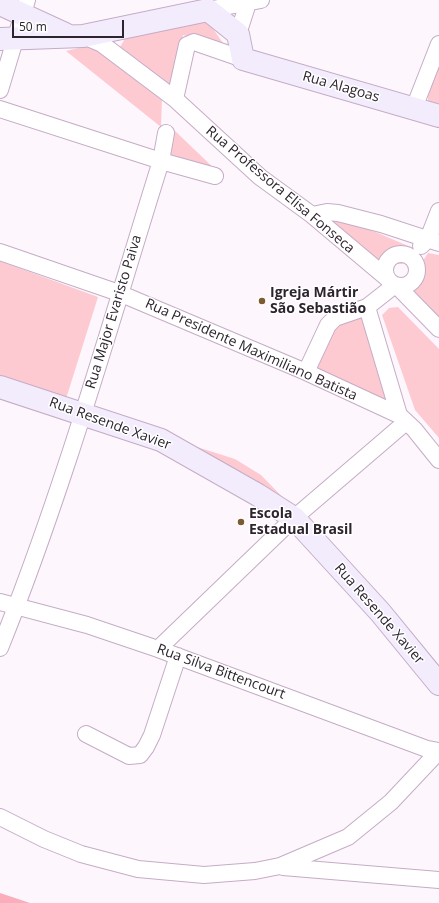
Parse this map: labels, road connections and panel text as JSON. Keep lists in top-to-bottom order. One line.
{"streets":{"main road":["Rua Alagoas","Rua Resende Xavier"],"street":["Rua Professora Elisa Fonseca","Rua Major Evaristo Paiva","Rua Presidente Maximiliano Batista","Rua Silva Bittencourt"]},"crossings":[["Rua Alagoas","Rua Professora Elisa Fonseca"],["Rua Major Evaristo Paiva","Rua Presidente Maximiliano Batista"],["Rua Major Evaristo Paiva","Rua Resende Xavier"],["Rua Major Evaristo Paiva","Rua Silva Bittencourt"]],"places":["Igreja Mártir São Sebastião","Escola Estadual Brasil"],"scale_bar":"50 m"}
